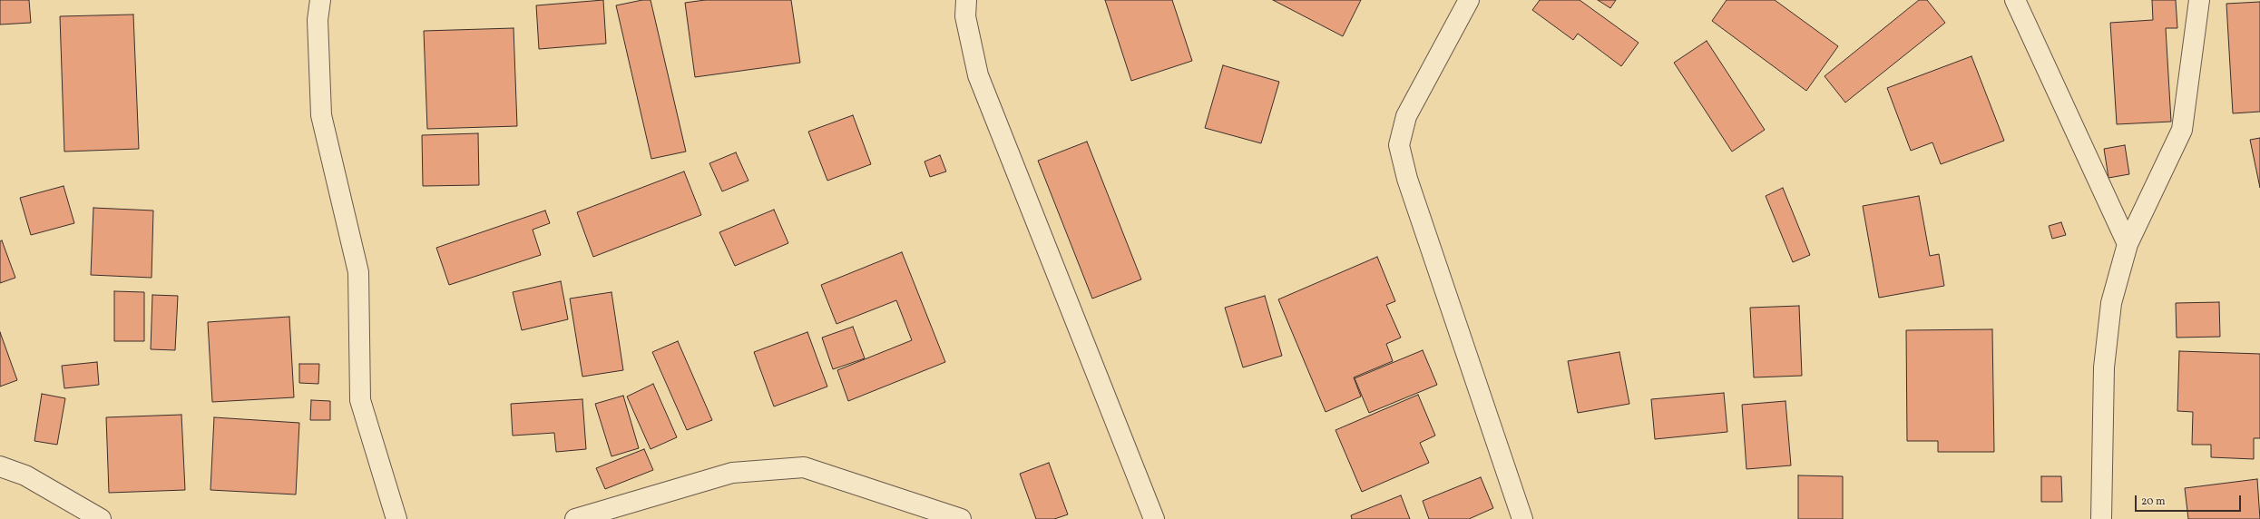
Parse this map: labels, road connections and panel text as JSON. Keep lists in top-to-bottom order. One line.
{"scale_bar":"20 m"}
